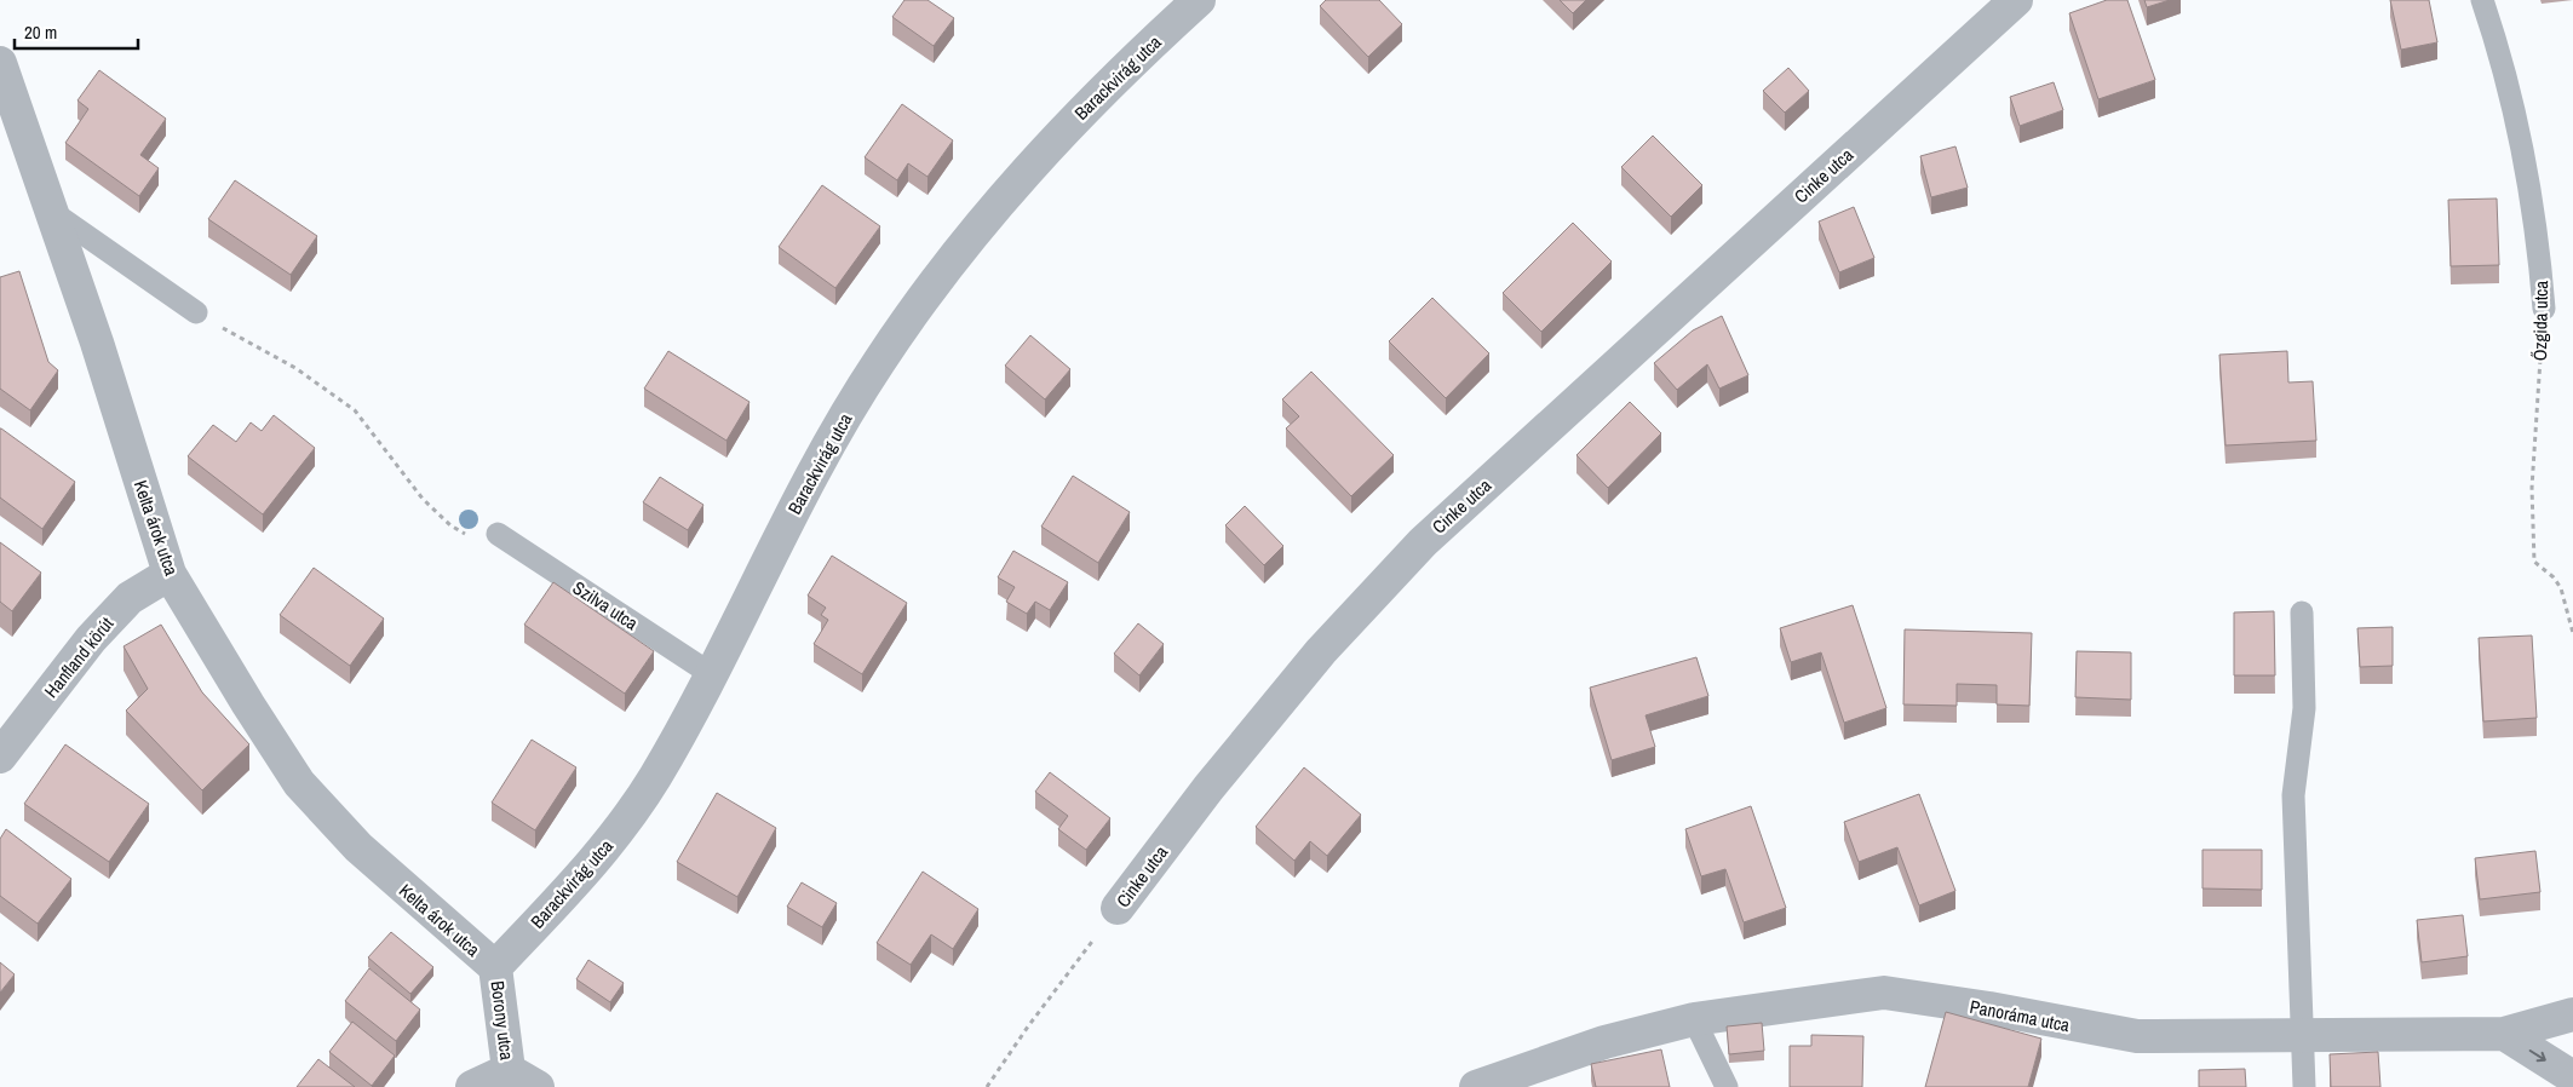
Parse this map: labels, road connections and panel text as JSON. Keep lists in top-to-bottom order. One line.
{"streets":{"street":["Barackvirág utca","Cinke utca","Kelta árok utca","Hanfland körút","Panoráma utca","Borony utca"],"lane":["Őzgida utca","Szilva utca"]},"crossings":[["Barackvirág utca","Kelta árok utca"],["Barackvirág utca","Szilva utca"],["Barackvirág utca","Borony utca"],["Kelta árok utca","Hanfland körút"],["Kelta árok utca","Borony utca"]],"scale_bar":"20 m"}
